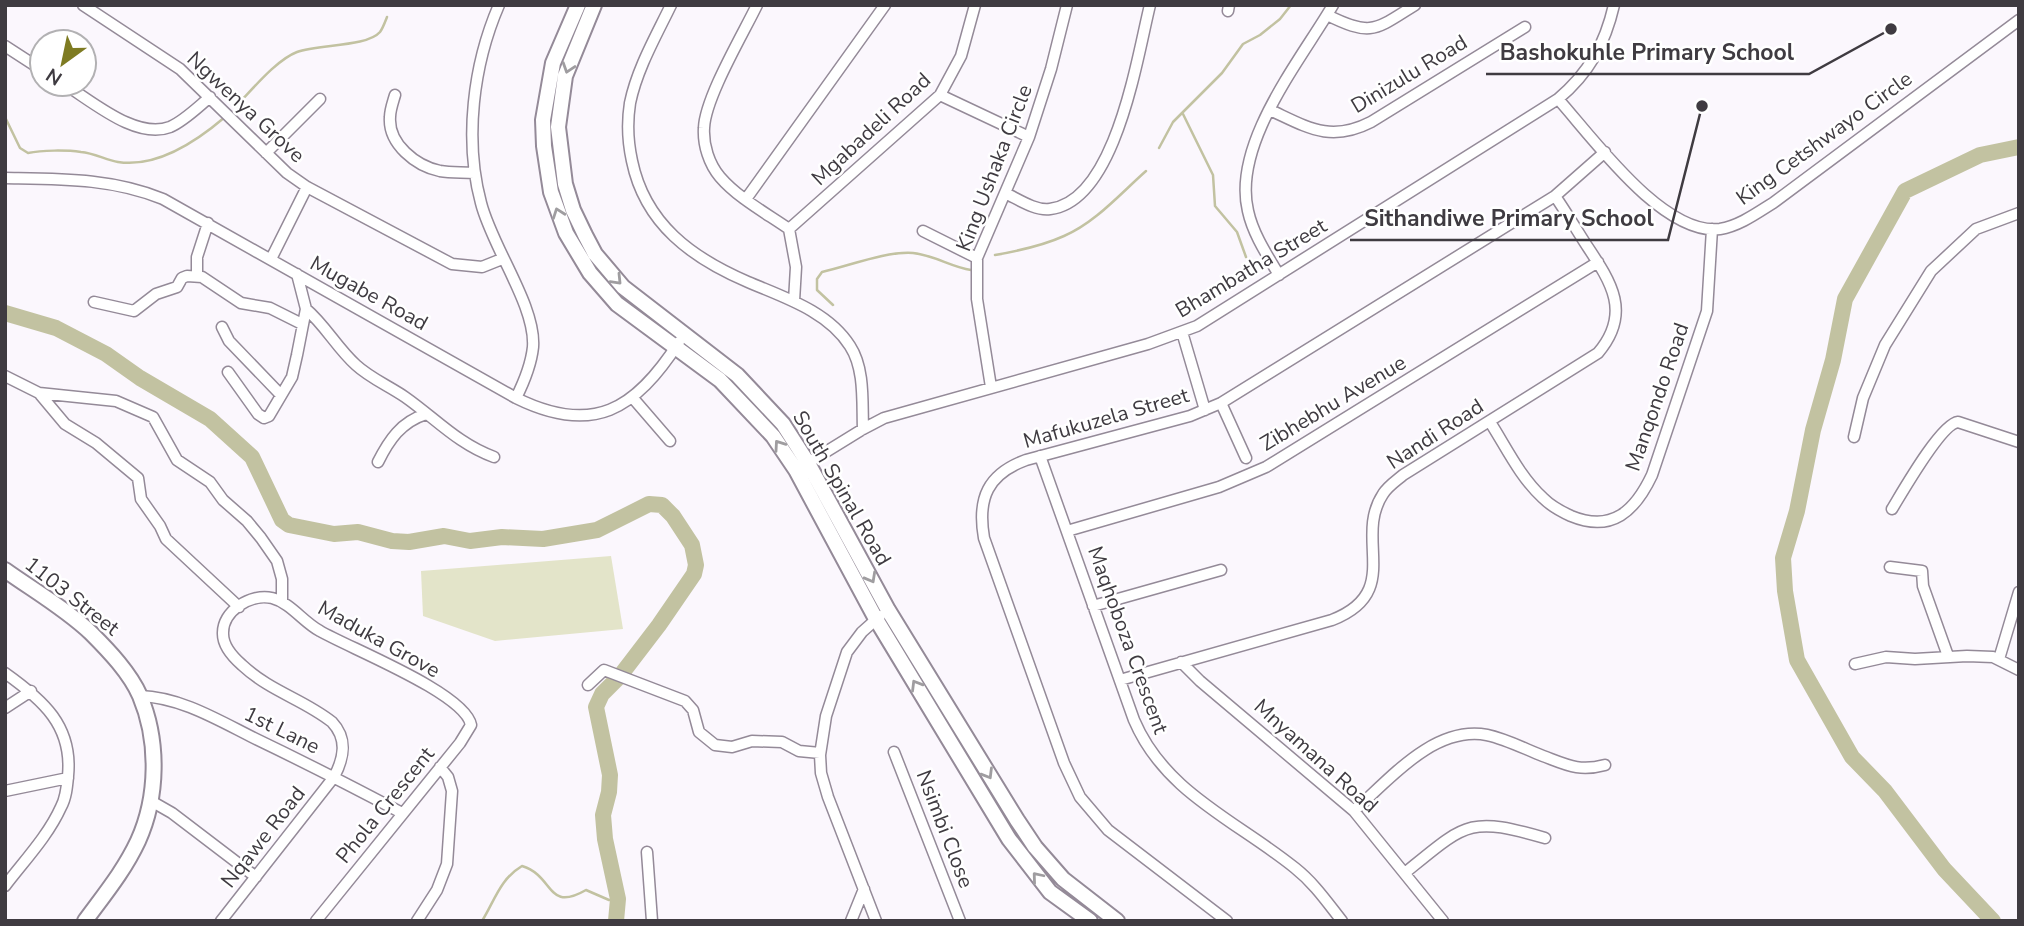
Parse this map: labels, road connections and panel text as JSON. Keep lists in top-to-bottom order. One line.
{"streets":{"street":["Dinizulu Road","Ngwenya Grove","Mgabadeli Road","King Cetshwayo Circle","King Ushaka Circle","Bhambatha Street","Mugabe Road","Manqondo Road","Zibhebhu Avenue","Mafukuzela Street","Nandi Road","South Spinal Road","1103 Street","Maduka Grove","Maqhoboza Crescent","1st Lane","Mnyamana Road","Phola Crescent","Nsimbi Close","Nqawe Road"]},"crossings":[["King Cetshwayo Circle","Manqondo Road"],["King Ushaka Circle","Bhambatha Street"],["Bhambatha Street","South Spinal Road"],["Mugabe Road","South Spinal Road"],["Manqondo Road","Nandi Road"],["Zibhebhu Avenue","Nandi Road"],["Zibhebhu Avenue","Maqhoboza Crescent"],["Mafukuzela Street","Nandi Road"],["Mafukuzela Street","Maqhoboza Crescent"],["Nandi Road","Maqhoboza Crescent"],["Nandi Road","Mnyamana Road"],["1103 Street","1st Lane"],["Maduka Grove","Phola Crescent"],["1st Lane","Phola Crescent"],["1st Lane","Nqawe Road"]],"places":["Bashokuhle Primary School","Sithandiwe Primary School"],"north":"bottom left"}
